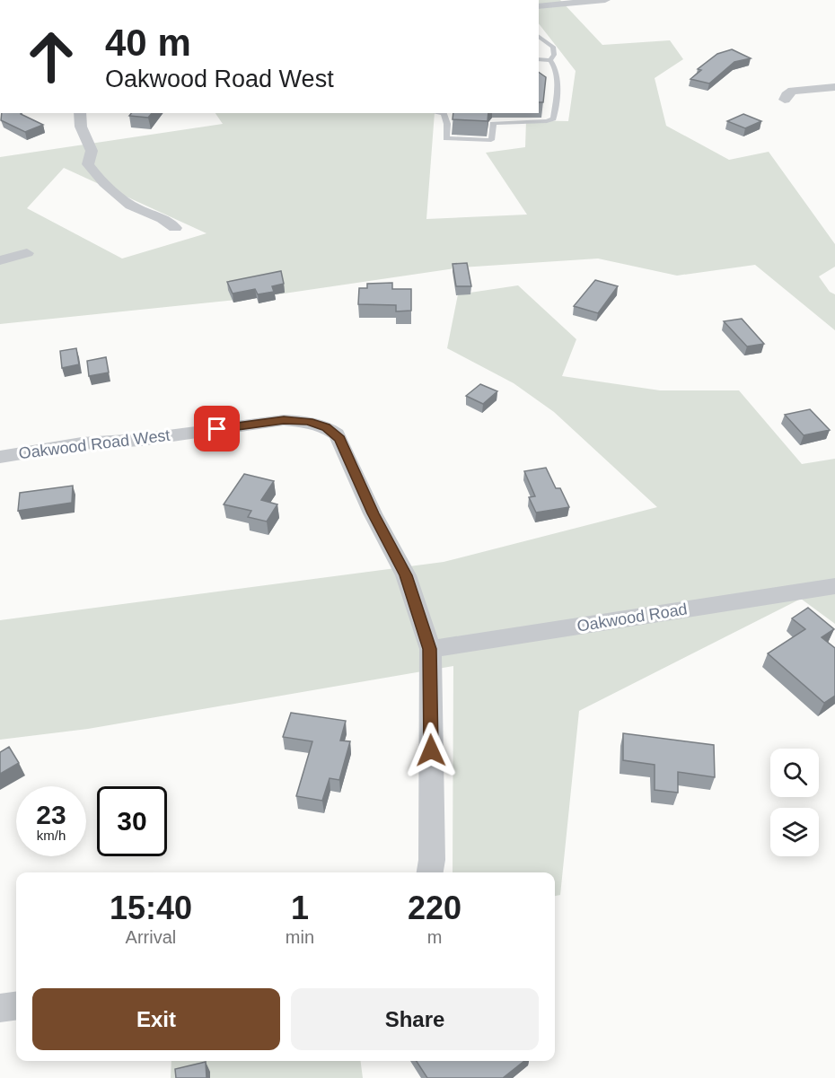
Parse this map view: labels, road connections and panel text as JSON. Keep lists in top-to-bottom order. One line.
{"streets":{"street":["Oakwood Road West","Oakwood Road"]},"crossings":[["Oakwood Road West","Oakwood Road"]],"page":{"turn":["40 m","Oakwood Road West"],"speed":"23 km/h","limit":"30","eta":["15:40","Arrival","1","min","220","m"],"buttons":["Exit","Share"]}}
